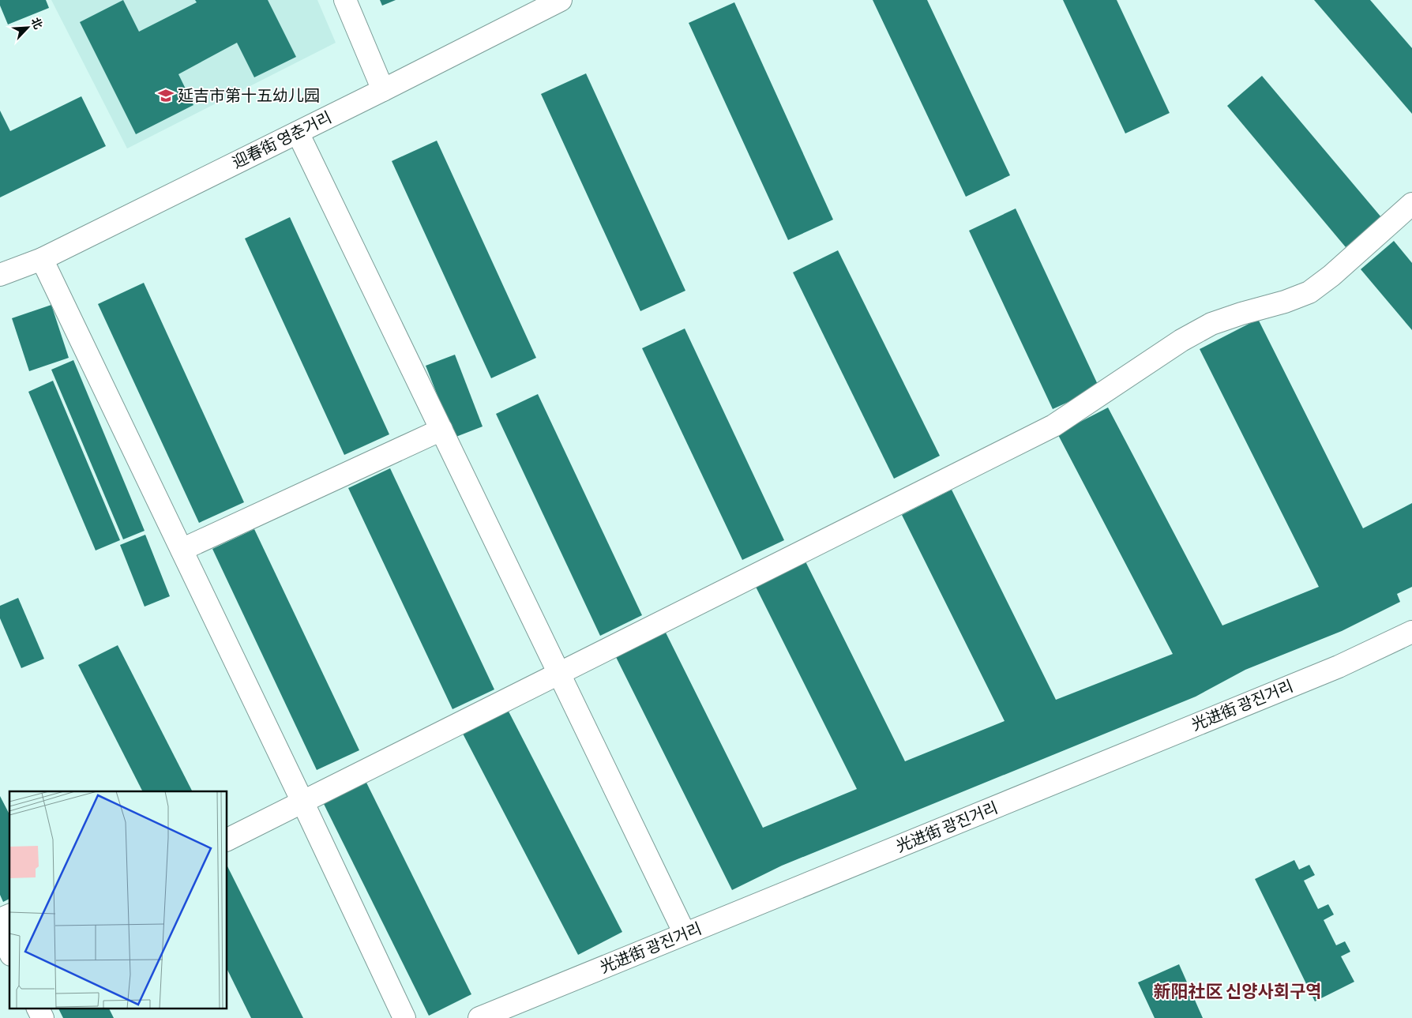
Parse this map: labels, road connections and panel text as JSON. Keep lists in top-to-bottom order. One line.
{"streets":{"street":["迎春街 영춘거리","光进街 광진거리"]},"districts":["新阳社区 신양사회구역"],"places":{"school or university":["延吉市第十五幼儿园"]},"north":"top right"}
